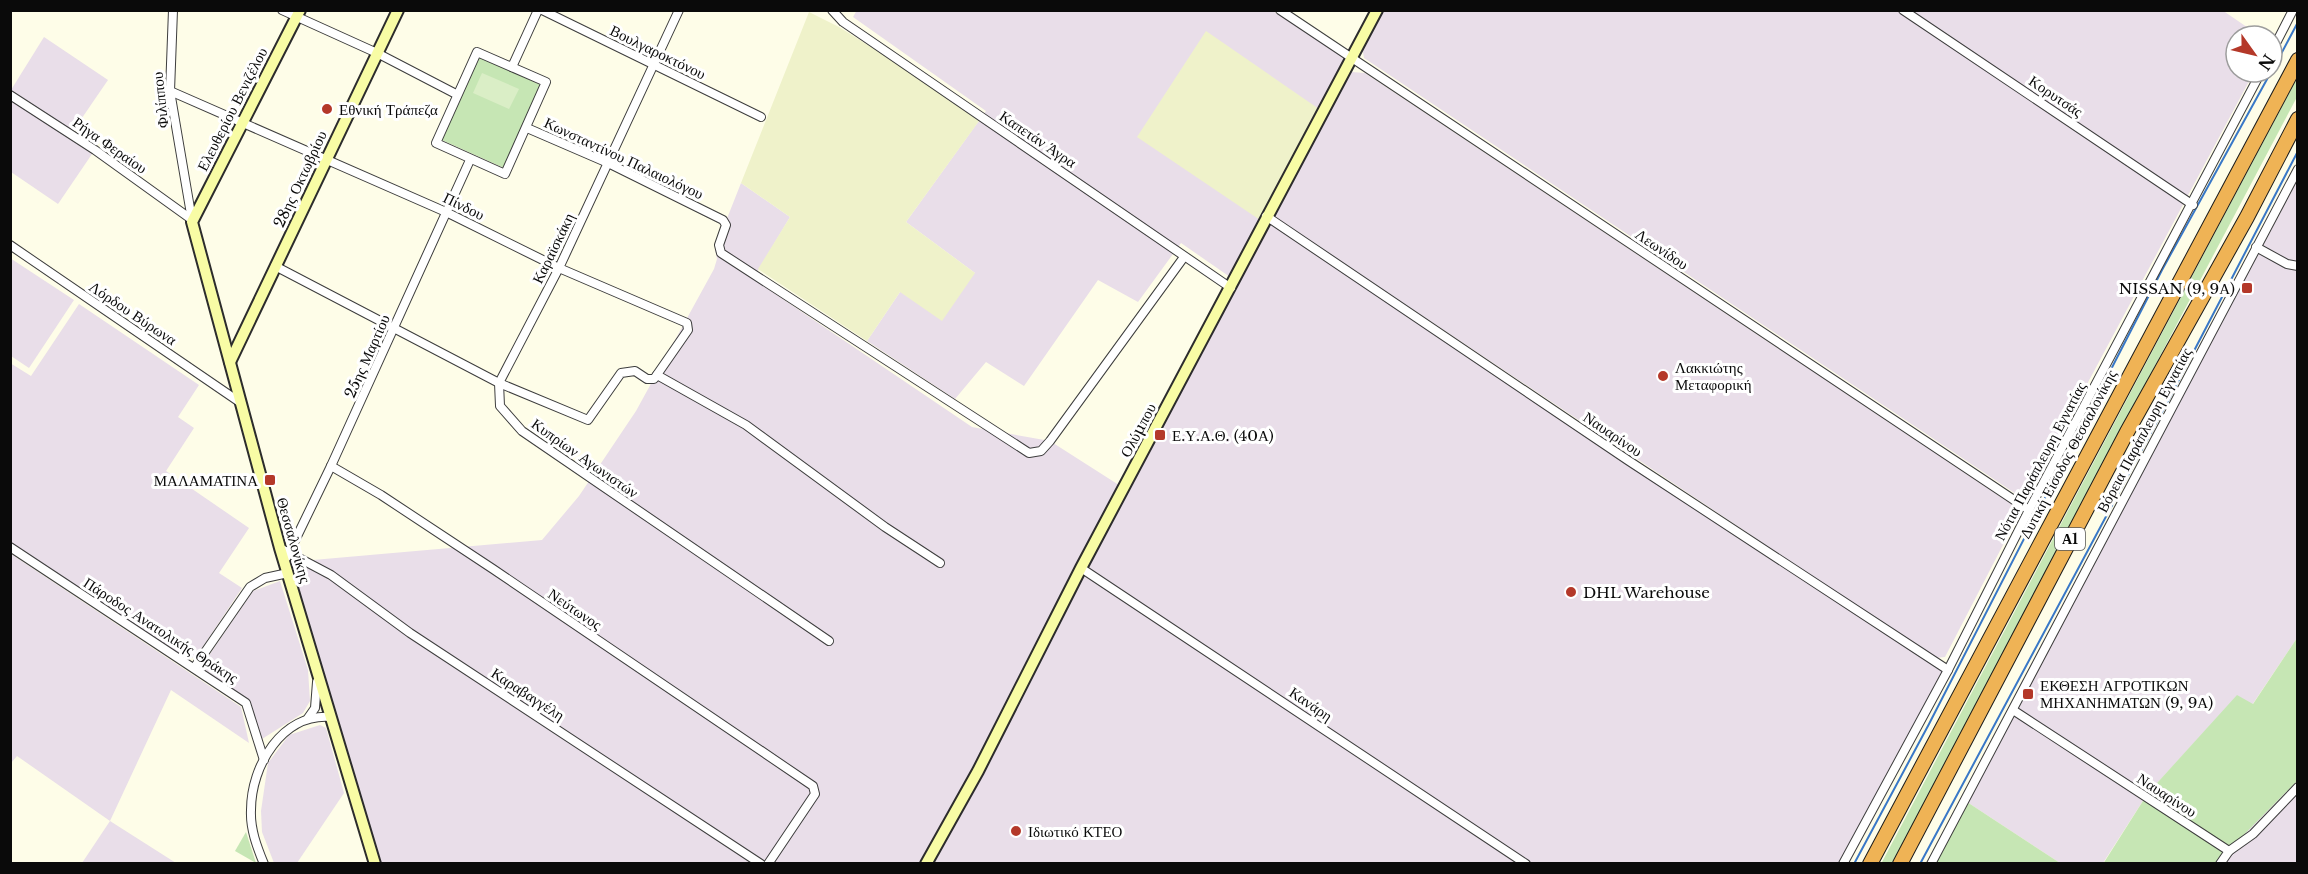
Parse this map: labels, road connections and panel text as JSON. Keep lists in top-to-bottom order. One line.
{"streets":{"highway":["Δυτική Είσοδος Θεσσαλονίκης","Α1"],"main road":["Ελευθερίου Βενιζέλου","28ης Οκτωβρίου","Ολύμπου","Θεσσαλονίκης"],"street":["Βουλγαροκτόνου","Κορυτσάς","Φιλίππου","Καπετάν Άγρα","Ρήγα Φεραίου","Κωνσταντίνου Παλαιολόγου","Πίνδου","Καραϊσκάκη","Λεωνίδου","Λόρδου Βύρωνα","25ης Μαρτίου","Βόρεια Παράπλευρη Εγνατίας","Ναυαρίνου","Κυπρίων Αγωνιστών","Νότια Παράπλευρη Εγνατίας","Νεύτωνος","Πάροδος Ανατολικής Θράκης","Καραβαγγέλη","Κανάρη"]},"crossings":[["Βουλγαροκτόνου","Καραϊσκάκη"],["Κορυτσάς","Νότια Παράπλευρη Εγνατίας"],["Φιλίππου","Ελευθερίου Βενιζέλου"],["Φιλίππου","Ρήγα Φεραίου"],["Φιλίππου","Πίνδου"],["Φιλίππου","Θεσσαλονίκης"],["Ελευθερίου Βενιζέλου","Ρήγα Φεραίου"],["Ελευθερίου Βενιζέλου","Πίνδου"],["Ελευθερίου Βενιζέλου","Θεσσαλονίκης"],["Καπετάν Άγρα","Κωνσταντίνου Παλαιολόγου"],["Καπετάν Άγρα","Ολύμπου"],["Ρήγα Φεραίου","Θεσσαλονίκης"],["Κωνσταντίνου Παλαιολόγου","Καραϊσκάκη"],["28ης Οκτωβρίου","Πίνδου"],["28ης Οκτωβρίου","Θεσσαλονίκης"],["Πίνδου","Καραϊσκάκη"],["Πίνδου","25ης Μαρτίου"],["Καραϊσκάκη","Κυπρίων Αγωνιστών"],["Λεωνίδου","Ολύμπου"],["Λεωνίδου","Νότια Παράπλευρη Εγνατίας"],["Λόρδου Βύρωνα","Θεσσαλονίκης"],["25ης Μαρτίου","Θεσσαλονίκης"],["25ης Μαρτίου","Νεύτωνος"],["25ης Μαρτίου","Καραβαγγέλη"],["Ολύμπου","Ναυαρίνου"],["Ολύμπου","Κανάρη"],["Βόρεια Παράπλευρη Εγνατίας","Ναυαρίνου"],["Ναυαρίνου","Νότια Παράπλευρη Εγνατίας"],["Θεσσαλονίκης","Καραβαγγέλη"]],"places":{"other":["Εθνική Τράπεζα","Λακκιώτης Μεταφορική","DHL Warehouse","Ιδιωτικό ΚΤΕΟ"],"transit":["NISSAN (9, 9Α)","Ε.Υ.Α.Θ. (40Α)","ΜΑΛΑΜΑΤΙΝΑ","ΕΚΘΕΣΗ ΑΓΡΟΤΙΚΩΝ ΜΗΧΑΝΗΜΑΤΩΝ (9, 9Α)"]},"north":"bottom right"}
